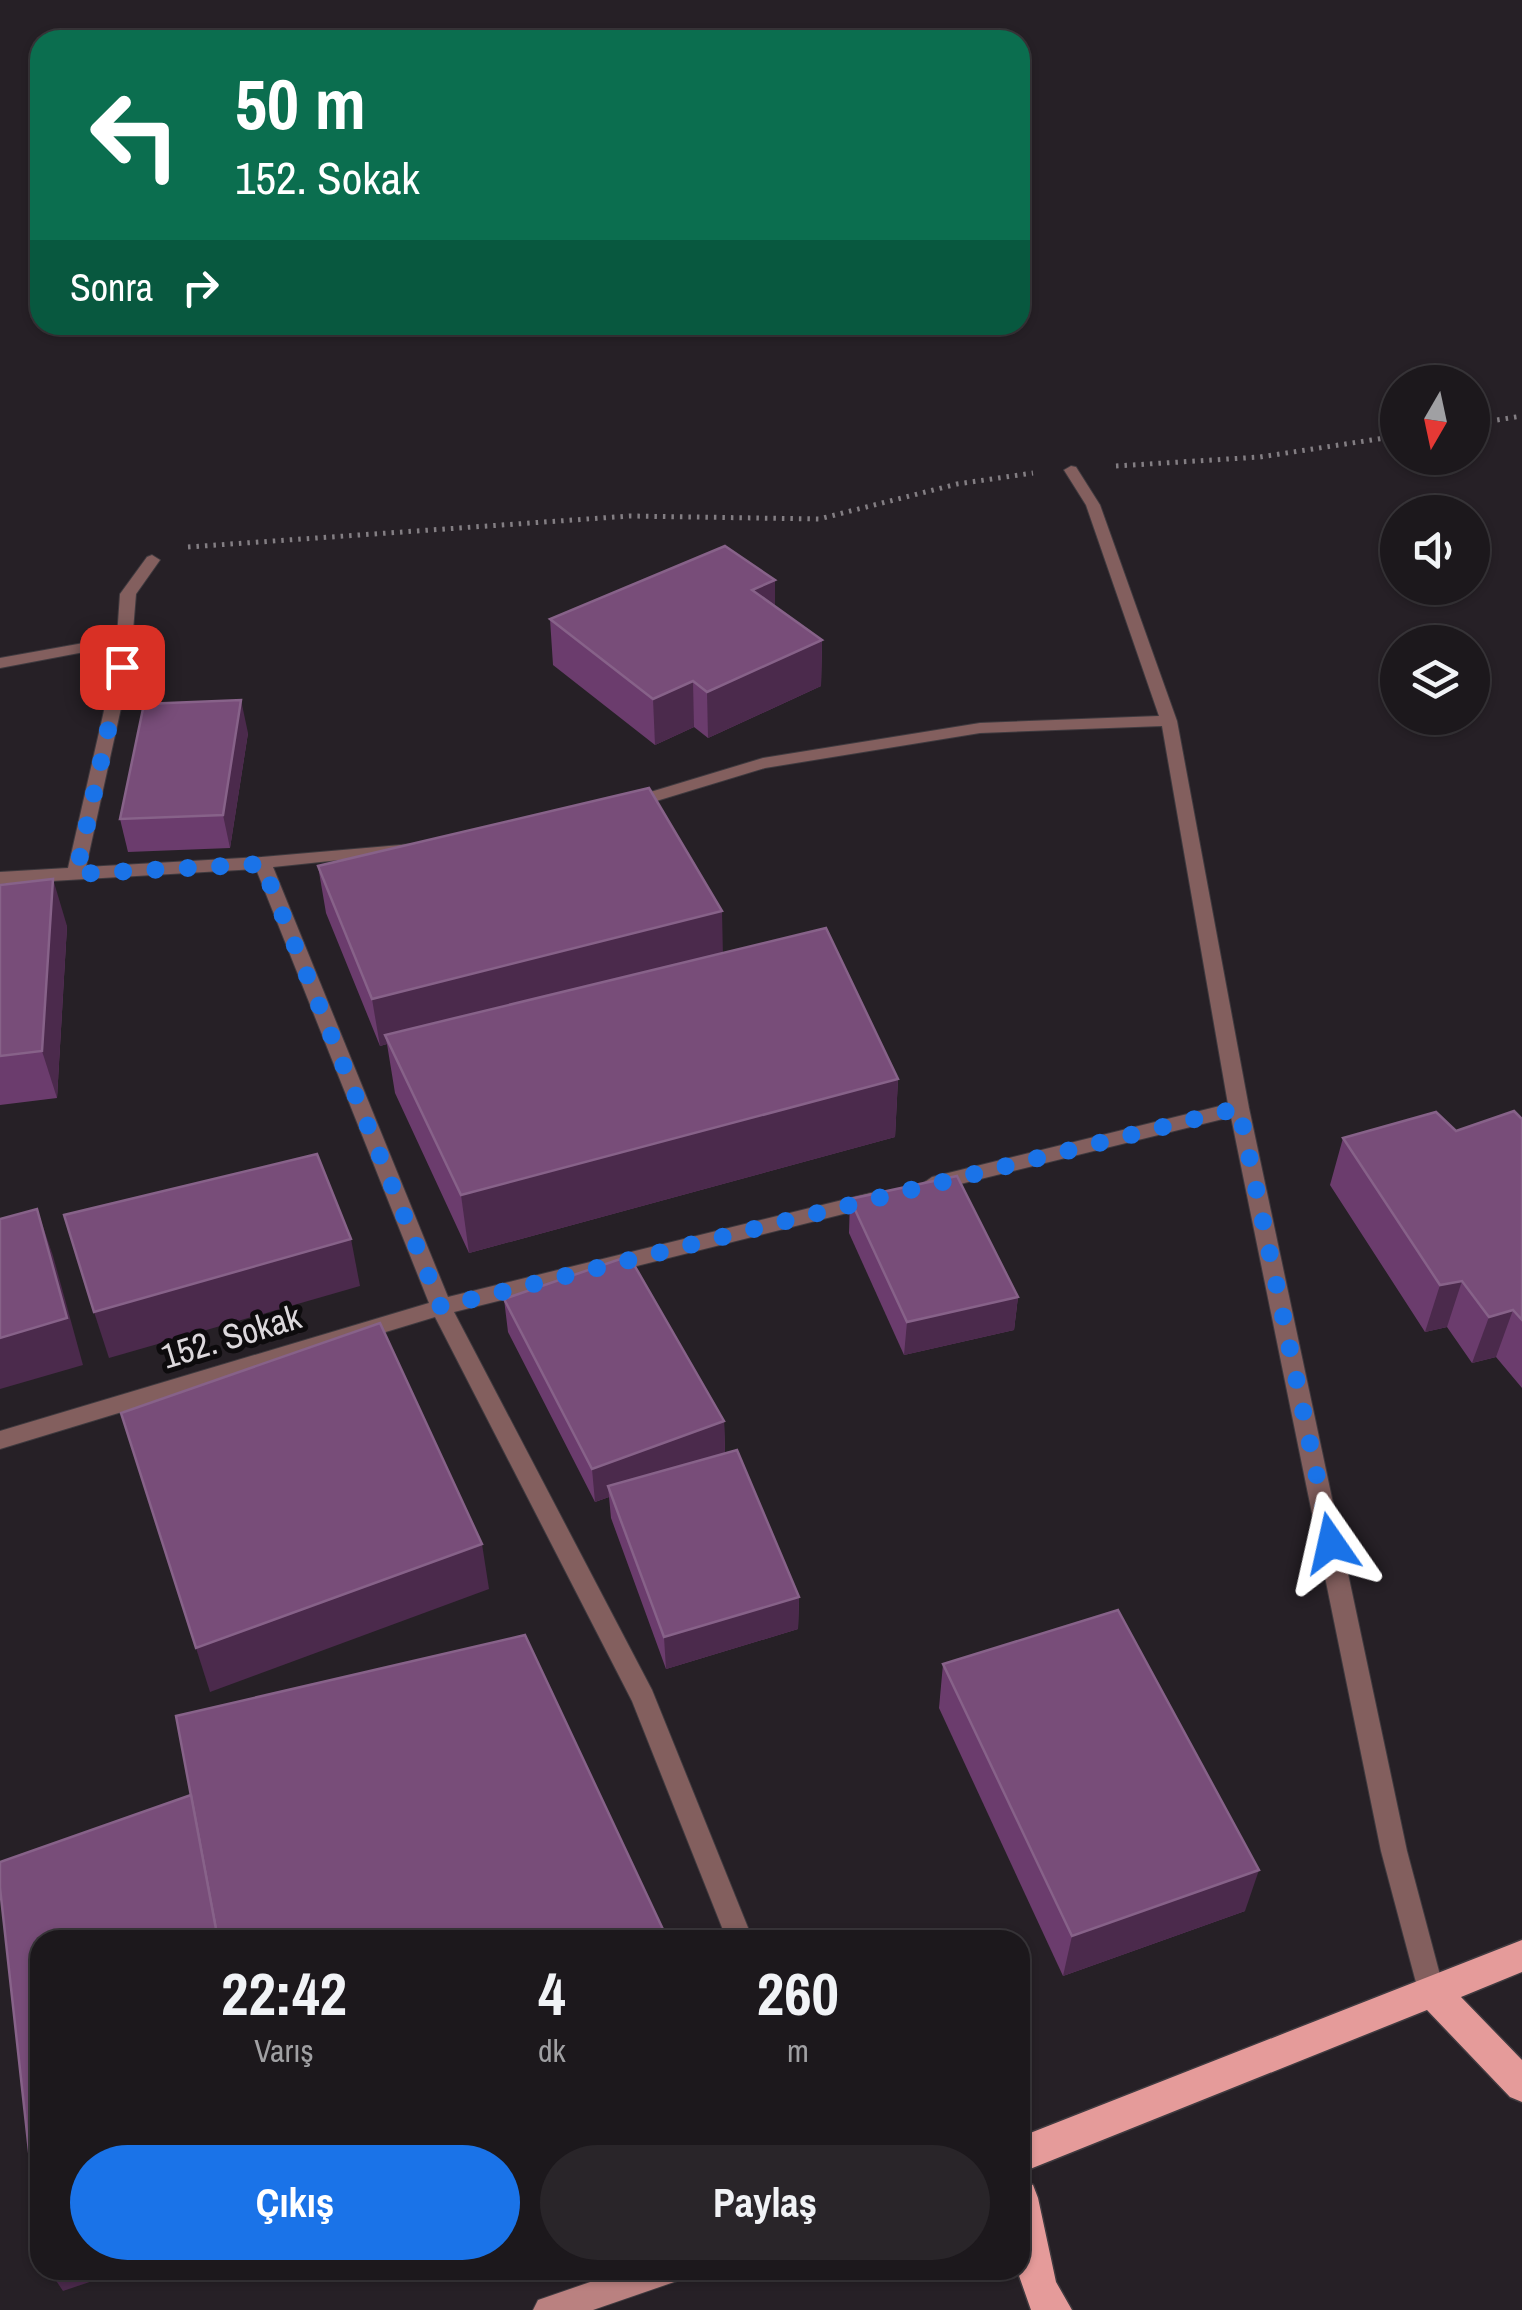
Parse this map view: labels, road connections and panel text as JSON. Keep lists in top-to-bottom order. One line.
{"streets":{"street":["152. Sokak"]},"north":"bottom","page":{"turn":["50 m","152. Sokak"],"then":"Sonra","eta":["22:42","Varış","4","dk","260","m"],"buttons":["Çıkış","Paylaş"]}}
